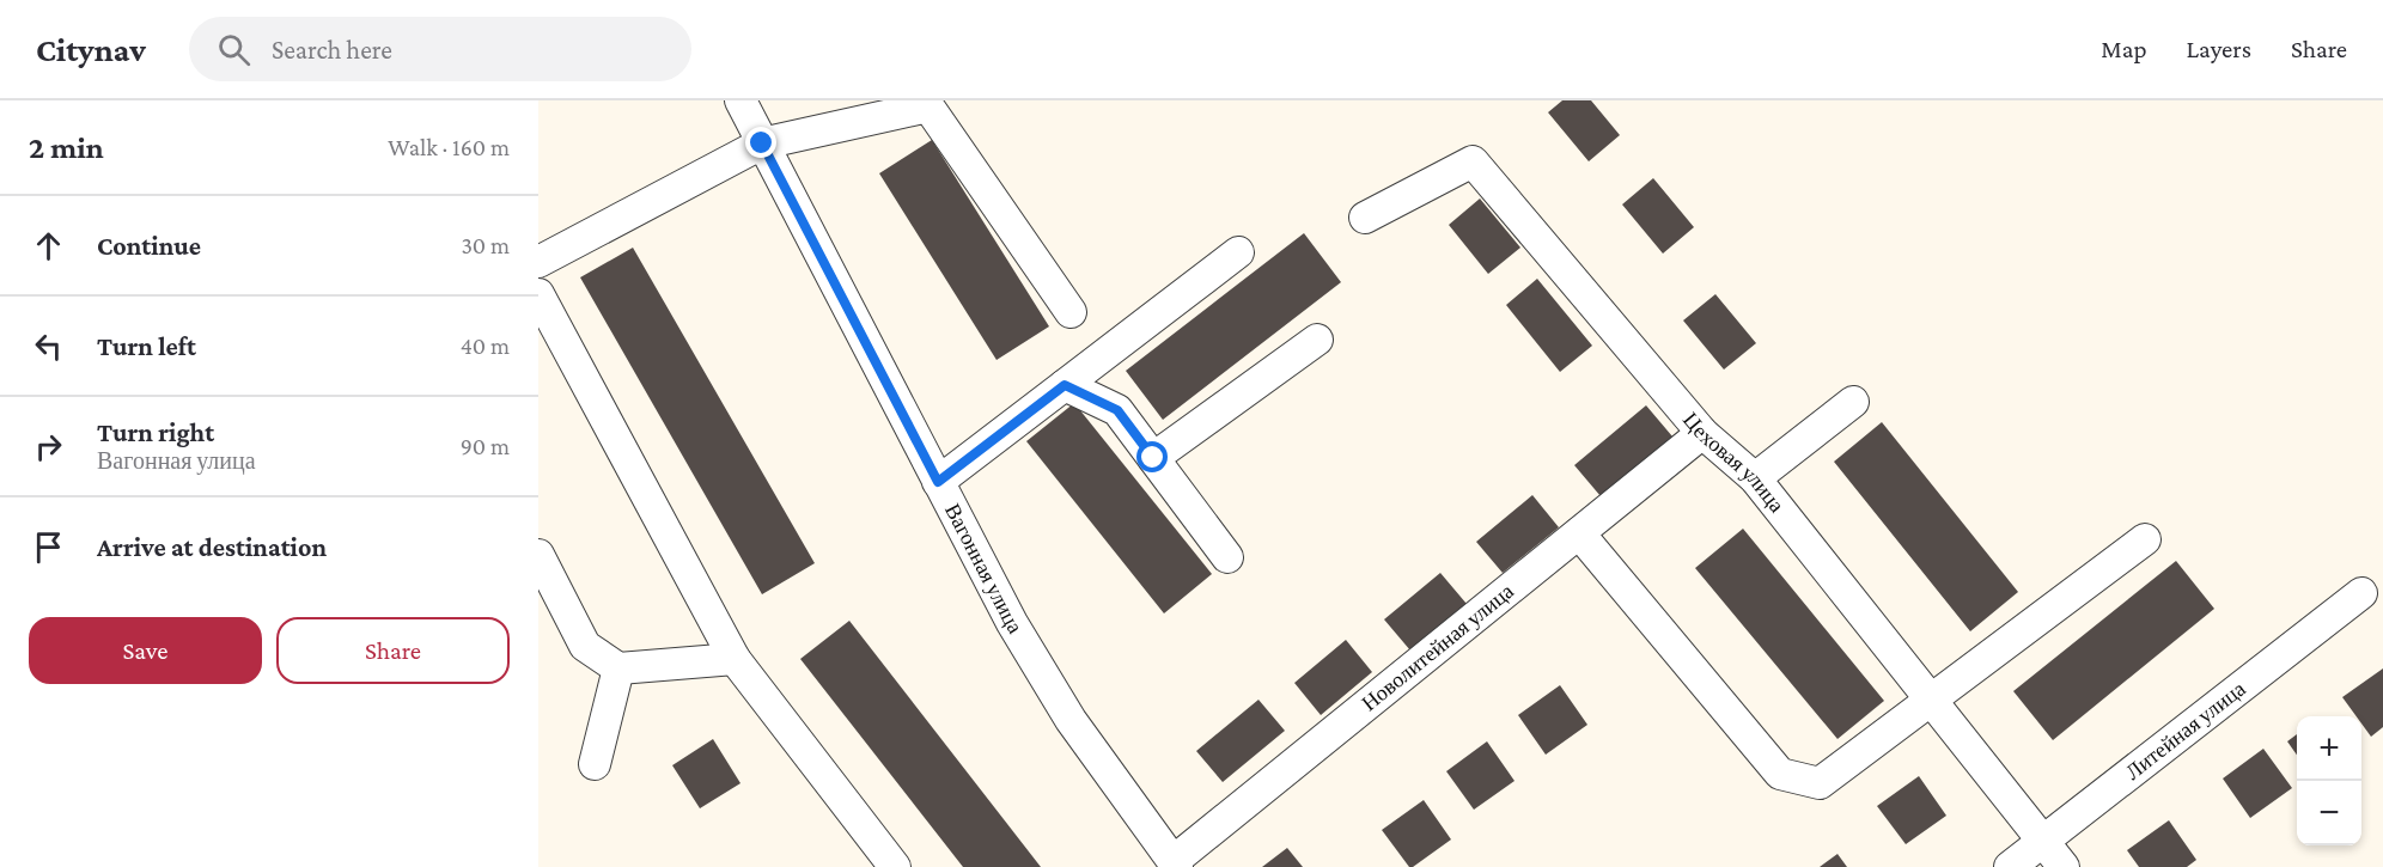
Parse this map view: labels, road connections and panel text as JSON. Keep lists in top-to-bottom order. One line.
{"streets":{"street":["Цеховая улица","Вагонная улица","Новолитейная улица","Литейная улица"]},"crossings":[["Цеховая улица","Новолитейная улица"],["Цеховая улица","Литейная улица"],["Вагонная улица","Новолитейная улица"]],"page":{"header":"Citynav","search":"Search here","nav":["Map","Layers","Share"],"heading":["2 min","Walk · 160 m"],"list":[["Continue","30 m"],["Turn left","40 m"],["Turn right","Вагонная улица","90 m"],"Arrive at destination"],"buttons":["Save","Share"],"map_buttons":["+","−"]}}
